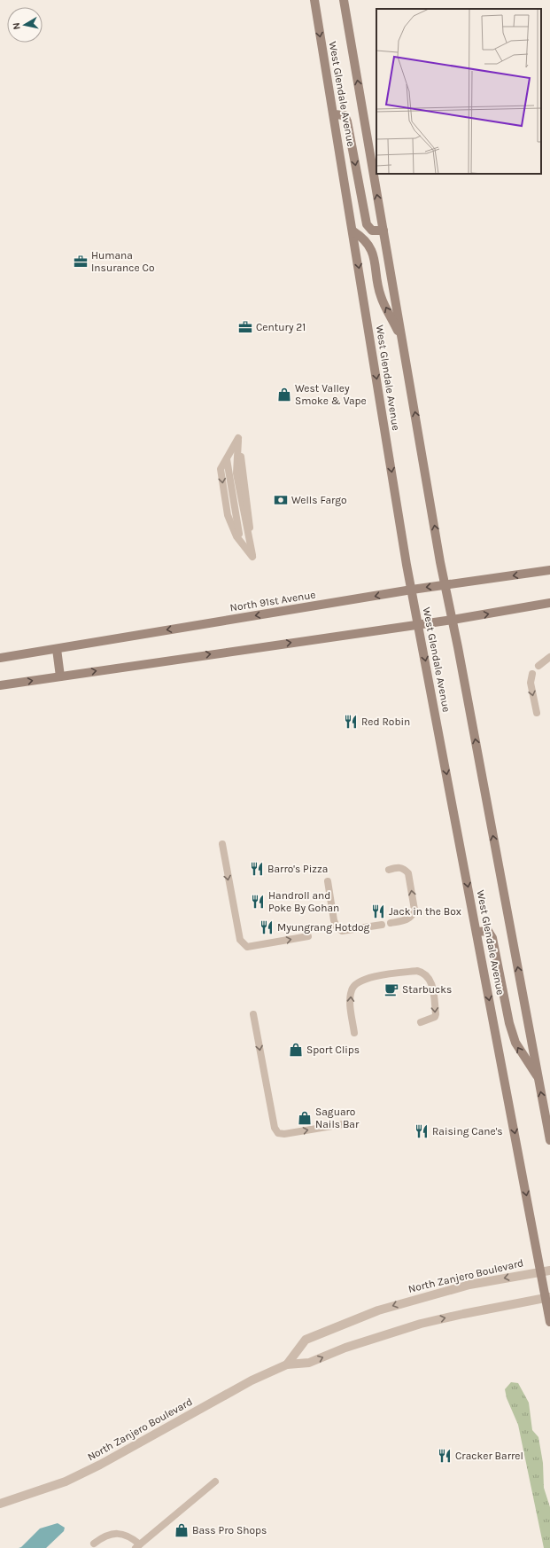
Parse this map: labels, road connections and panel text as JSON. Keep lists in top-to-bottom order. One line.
{"streets":{"main road":["West Glendale Avenue","North 91st Avenue"],"street":["North Zanjero Boulevard"]},"crossings":[["West Glendale Avenue","North 91st Avenue"],["West Glendale Avenue","North Zanjero Boulevard"]],"places":{"office":["Humana Insurance Co","Century 21"],"shop":["West Valley Smoke & Vape","Sport Clips","Saguaro Nails Bar","Bass Pro Shops"],"bank":["Wells Fargo"],"restaurant":["Red Robin","Barro's Pizza","Handroll and Poke By Gohan","Jack in the Box","Myungrang Hotdog","Raising Cane's","Cracker Barrel"],"cafe":["Starbucks"]},"north":"left"}
